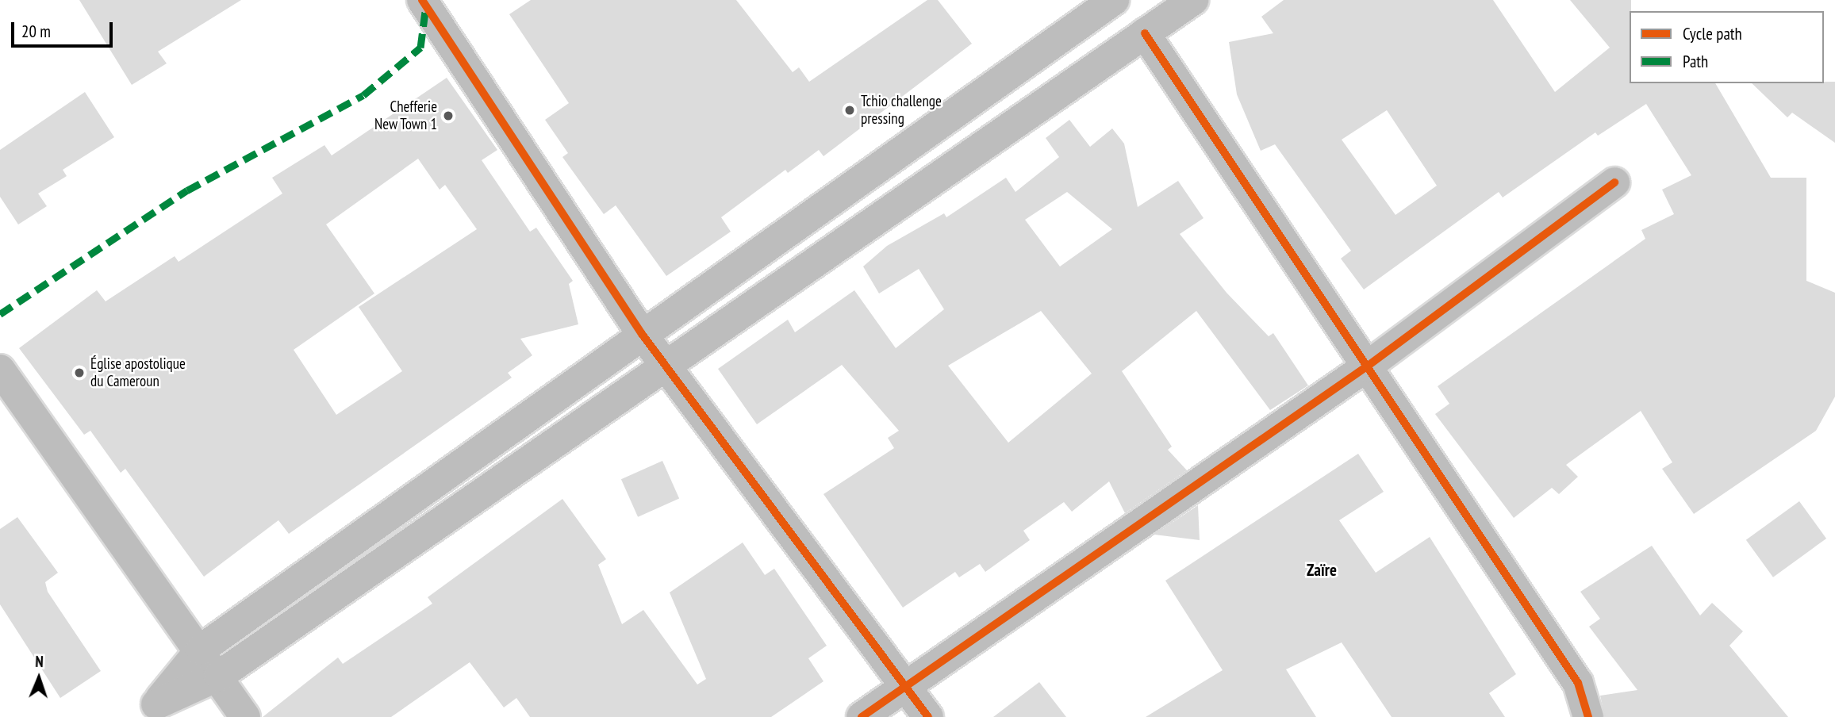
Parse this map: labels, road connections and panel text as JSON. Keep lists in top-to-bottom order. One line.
{"districts":["Zaïre"],"places":["Tchio challenge pressing","Chefferie New Town 1","Église apostolique du Cameroun"],"legend":["Cycle path","Path"],"scale_bar":"20 m","north":"top"}
